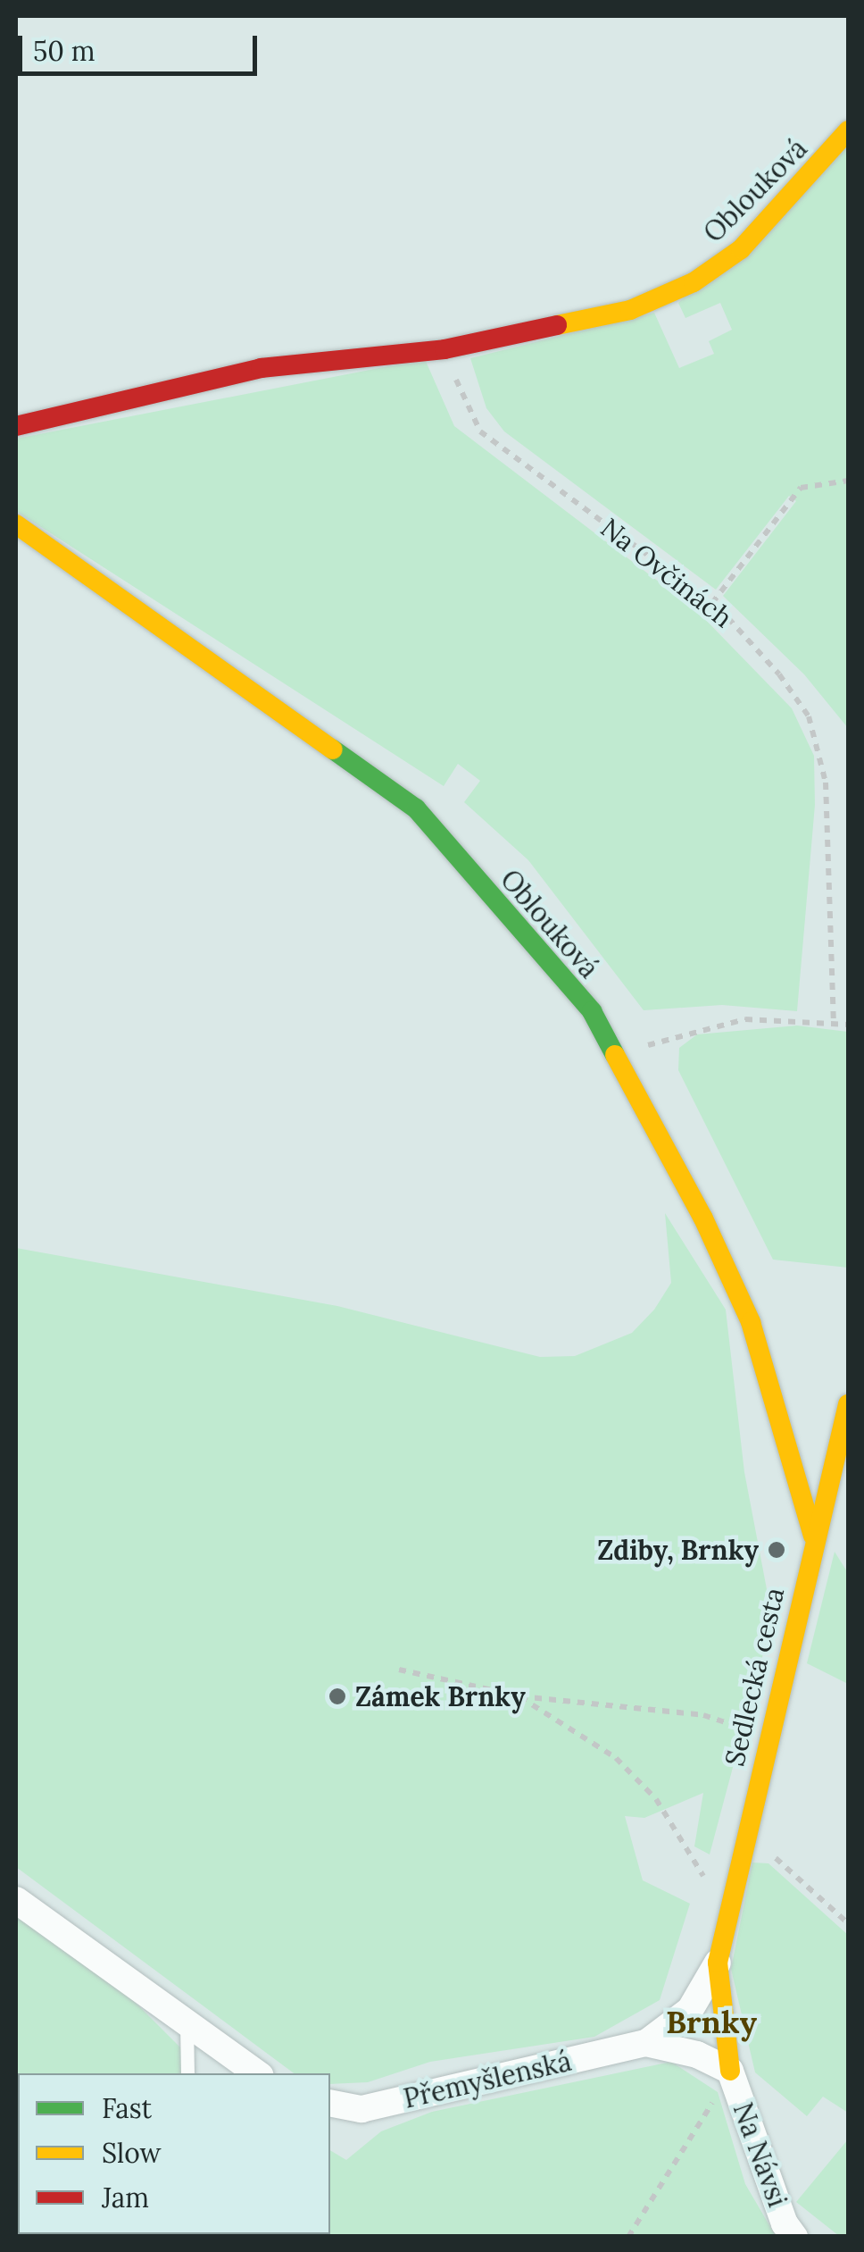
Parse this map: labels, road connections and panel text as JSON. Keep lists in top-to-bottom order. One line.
{"streets":{"street":["Oblouková","Sedlecká cesta","Přemyšlenská","Na Návsi"],"path":["Na Ovčinách"]},"crossings":[["Oblouková","Na Ovčinách"],["Oblouková","Sedlecká cesta"],["Sedlecká cesta","Na Návsi"],["Přemyšlenská","Na Návsi"]],"districts":["Brnky"],"places":["Zdiby, Brnky","Zámek Brnky"],"legend":["Fast","Slow","Jam"],"scale_bar":"50 m"}
